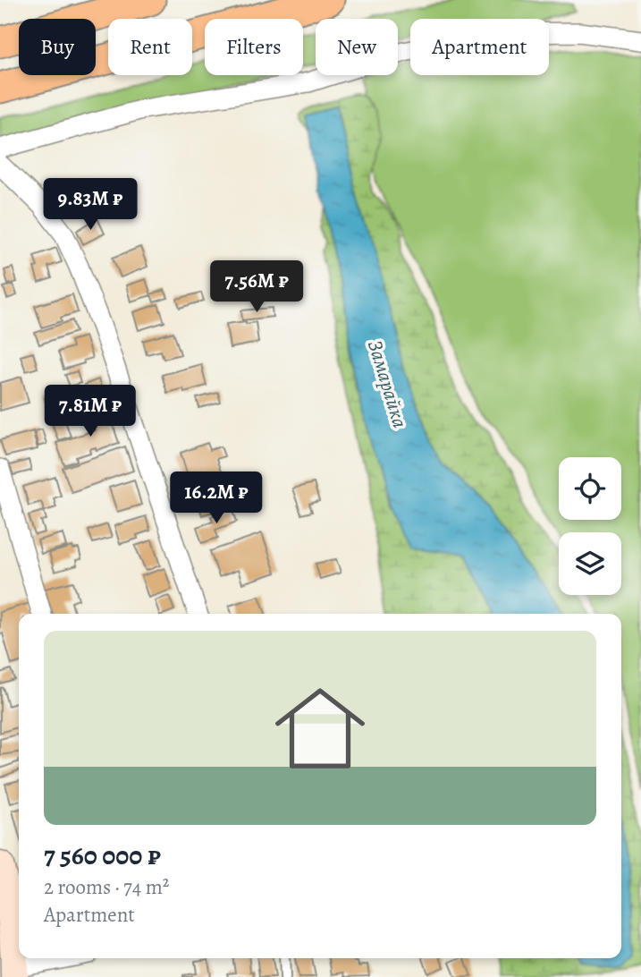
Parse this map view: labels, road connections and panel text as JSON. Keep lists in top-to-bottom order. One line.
{"water":["Замарайка"],"page":{"chip":["Buy","Rent","Filters","New","Apartment"],"price":["9.83M ₽","7.56M ₽","7.81M ₽","16.2M ₽"],"list":[{"name":"7 560 000 ₽","note":"2 rooms · 74 m² · Apartment"}]}}
